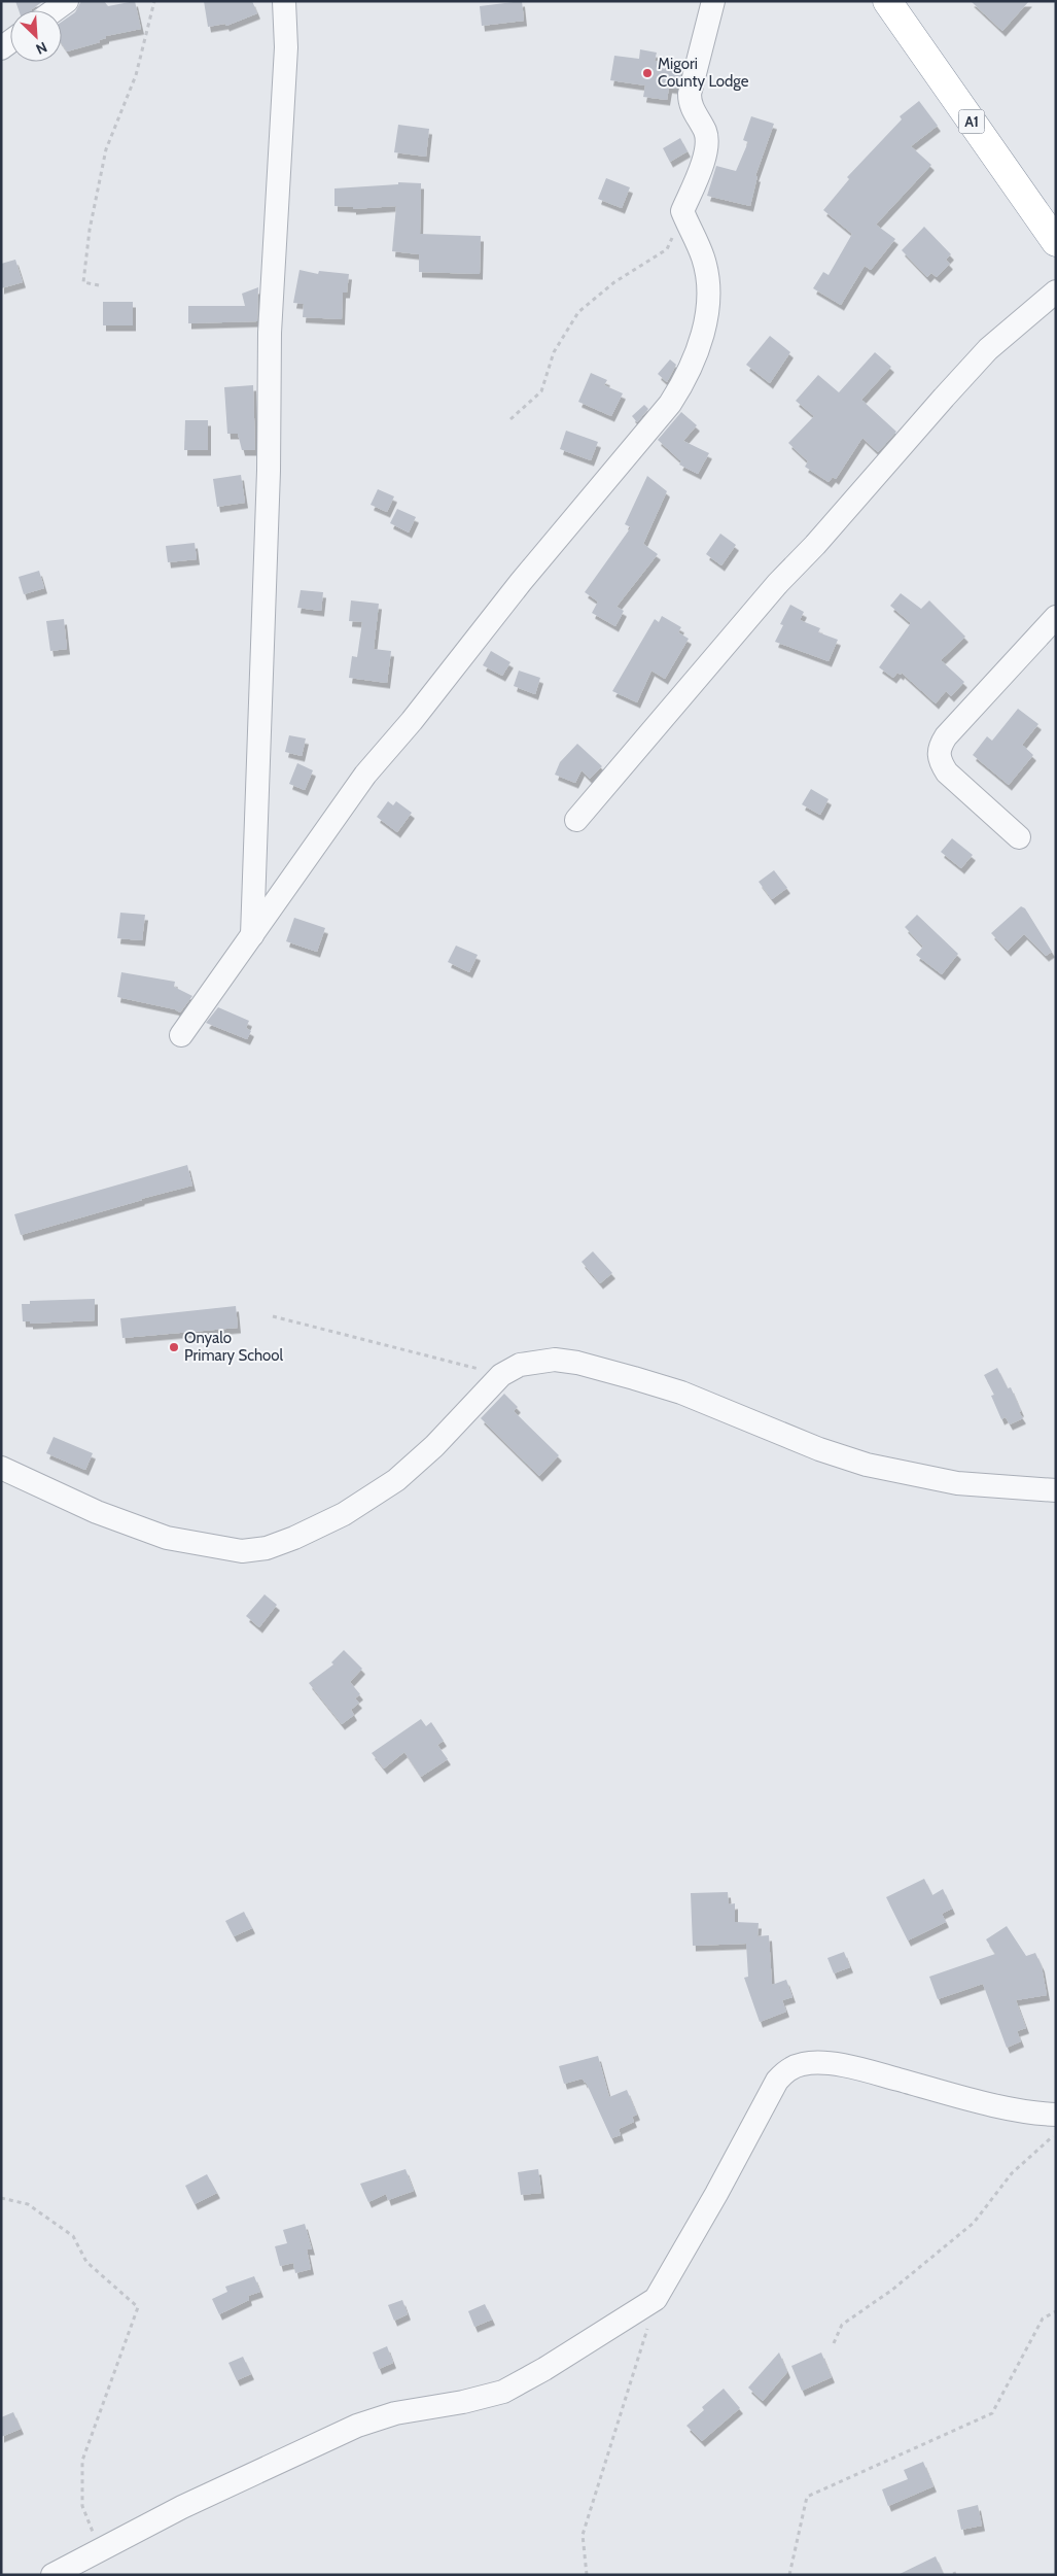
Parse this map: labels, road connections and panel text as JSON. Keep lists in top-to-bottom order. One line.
{"streets":{"highway":["A1"]},"places":["Migori County Lodge","Onyalo Primary School"],"north":"bottom right"}
